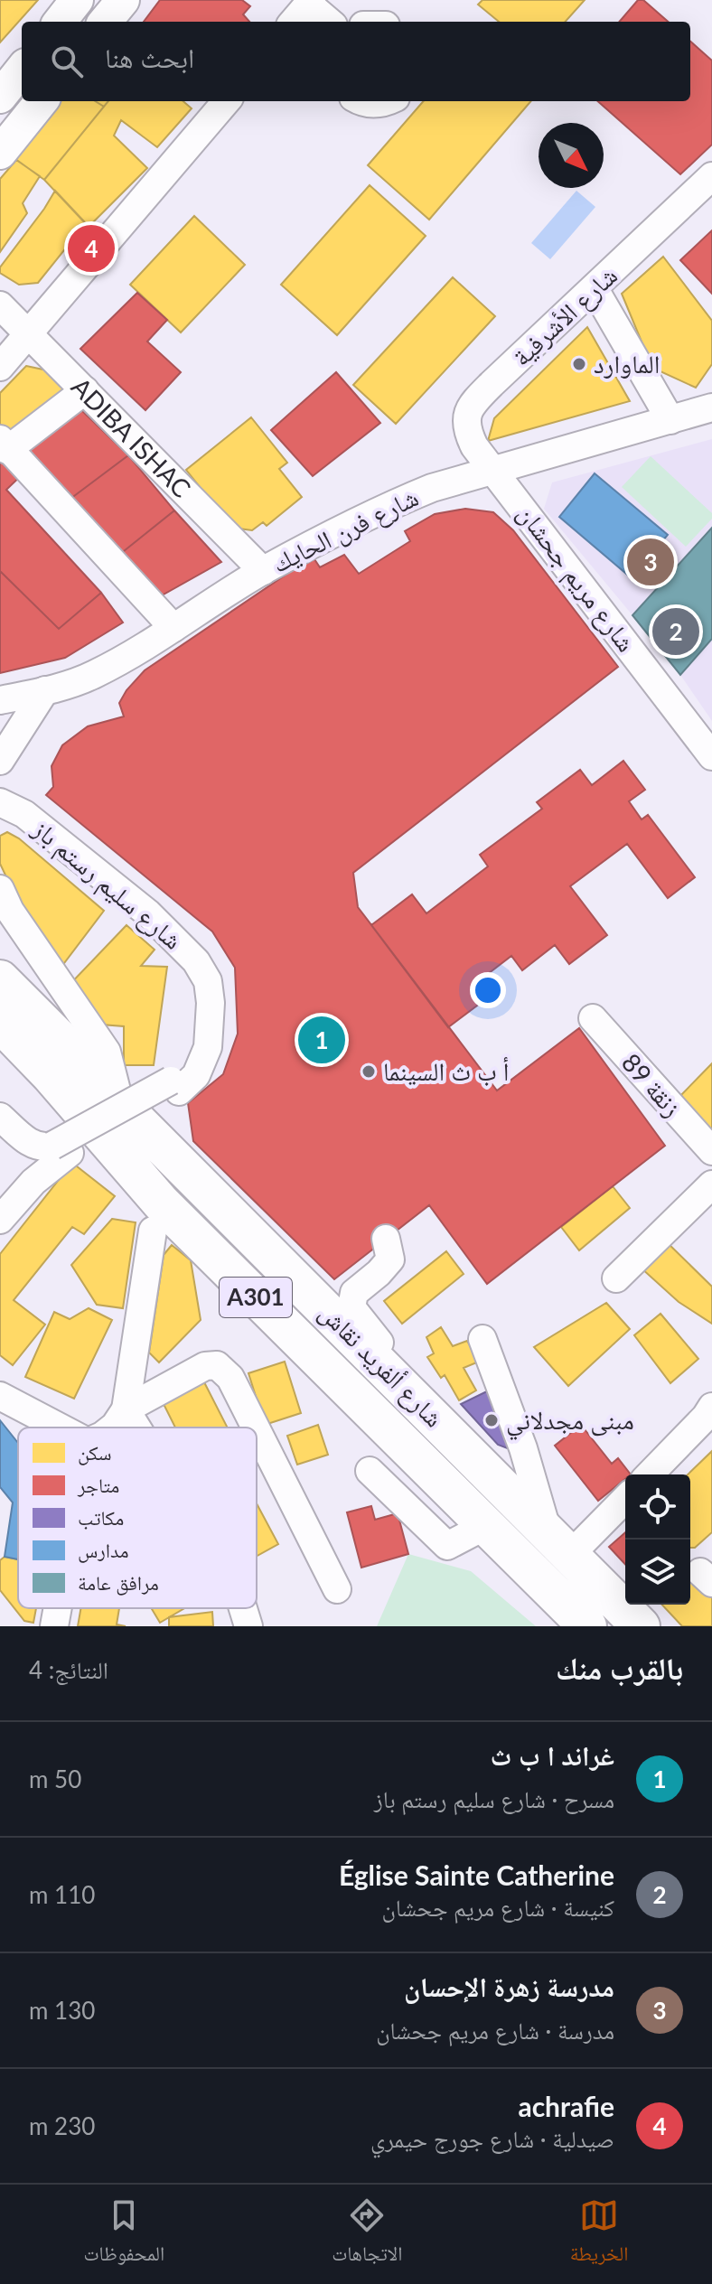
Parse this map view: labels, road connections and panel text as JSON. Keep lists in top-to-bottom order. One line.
{"streets":{"highway":["A301","شارع ألفريد نقاش"],"street":["شارع الأشرفية","ADIBA ISHAC","شارع فرن الحايك","شارع مريم جحشان","شارع سليم رستم باز","زنقة 89"]},"crossings":[["شارع الأشرفية","شارع فرن الحايك"],["شارع الأشرفية","شارع مريم جحشان"],["ADIBA ISHAC","شارع فرن الحايك"],["شارع فرن الحايك","شارع مريم جحشان"],["A301","شارع ألفريد نقاش"]],"places":["الماوارد","أ ب ث السينما","مبنى مجدلاني"],"legend":["سكن","متاجر","مكاتب","مدارس","مرافق عامة"],"north":"bottom right","page":{"search":"ابحث هنا","pins":["4","3","2","1"],"heading":["بالقرب منك","النتائج: 4"],"list":[{"mark":"1","name":"غراند ا ب ث","note":"مسرح · شارع سليم رستم باز","value":"50 m"},{"mark":"2","name":"Église Sainte Catherine","note":"كنيسة · شارع مريم جحشان","value":"110 m"},{"mark":"3","name":"مدرسة زهرة الإحسان","note":"مدرسة · شارع مريم جحشان","value":"130 m"},{"mark":"4","name":"achrafie","note":"صيدلية · شارع جورج حيمري","value":"230 m"}],"nav":["الخريطة","الاتجاهات","المحفوظات"]}}
